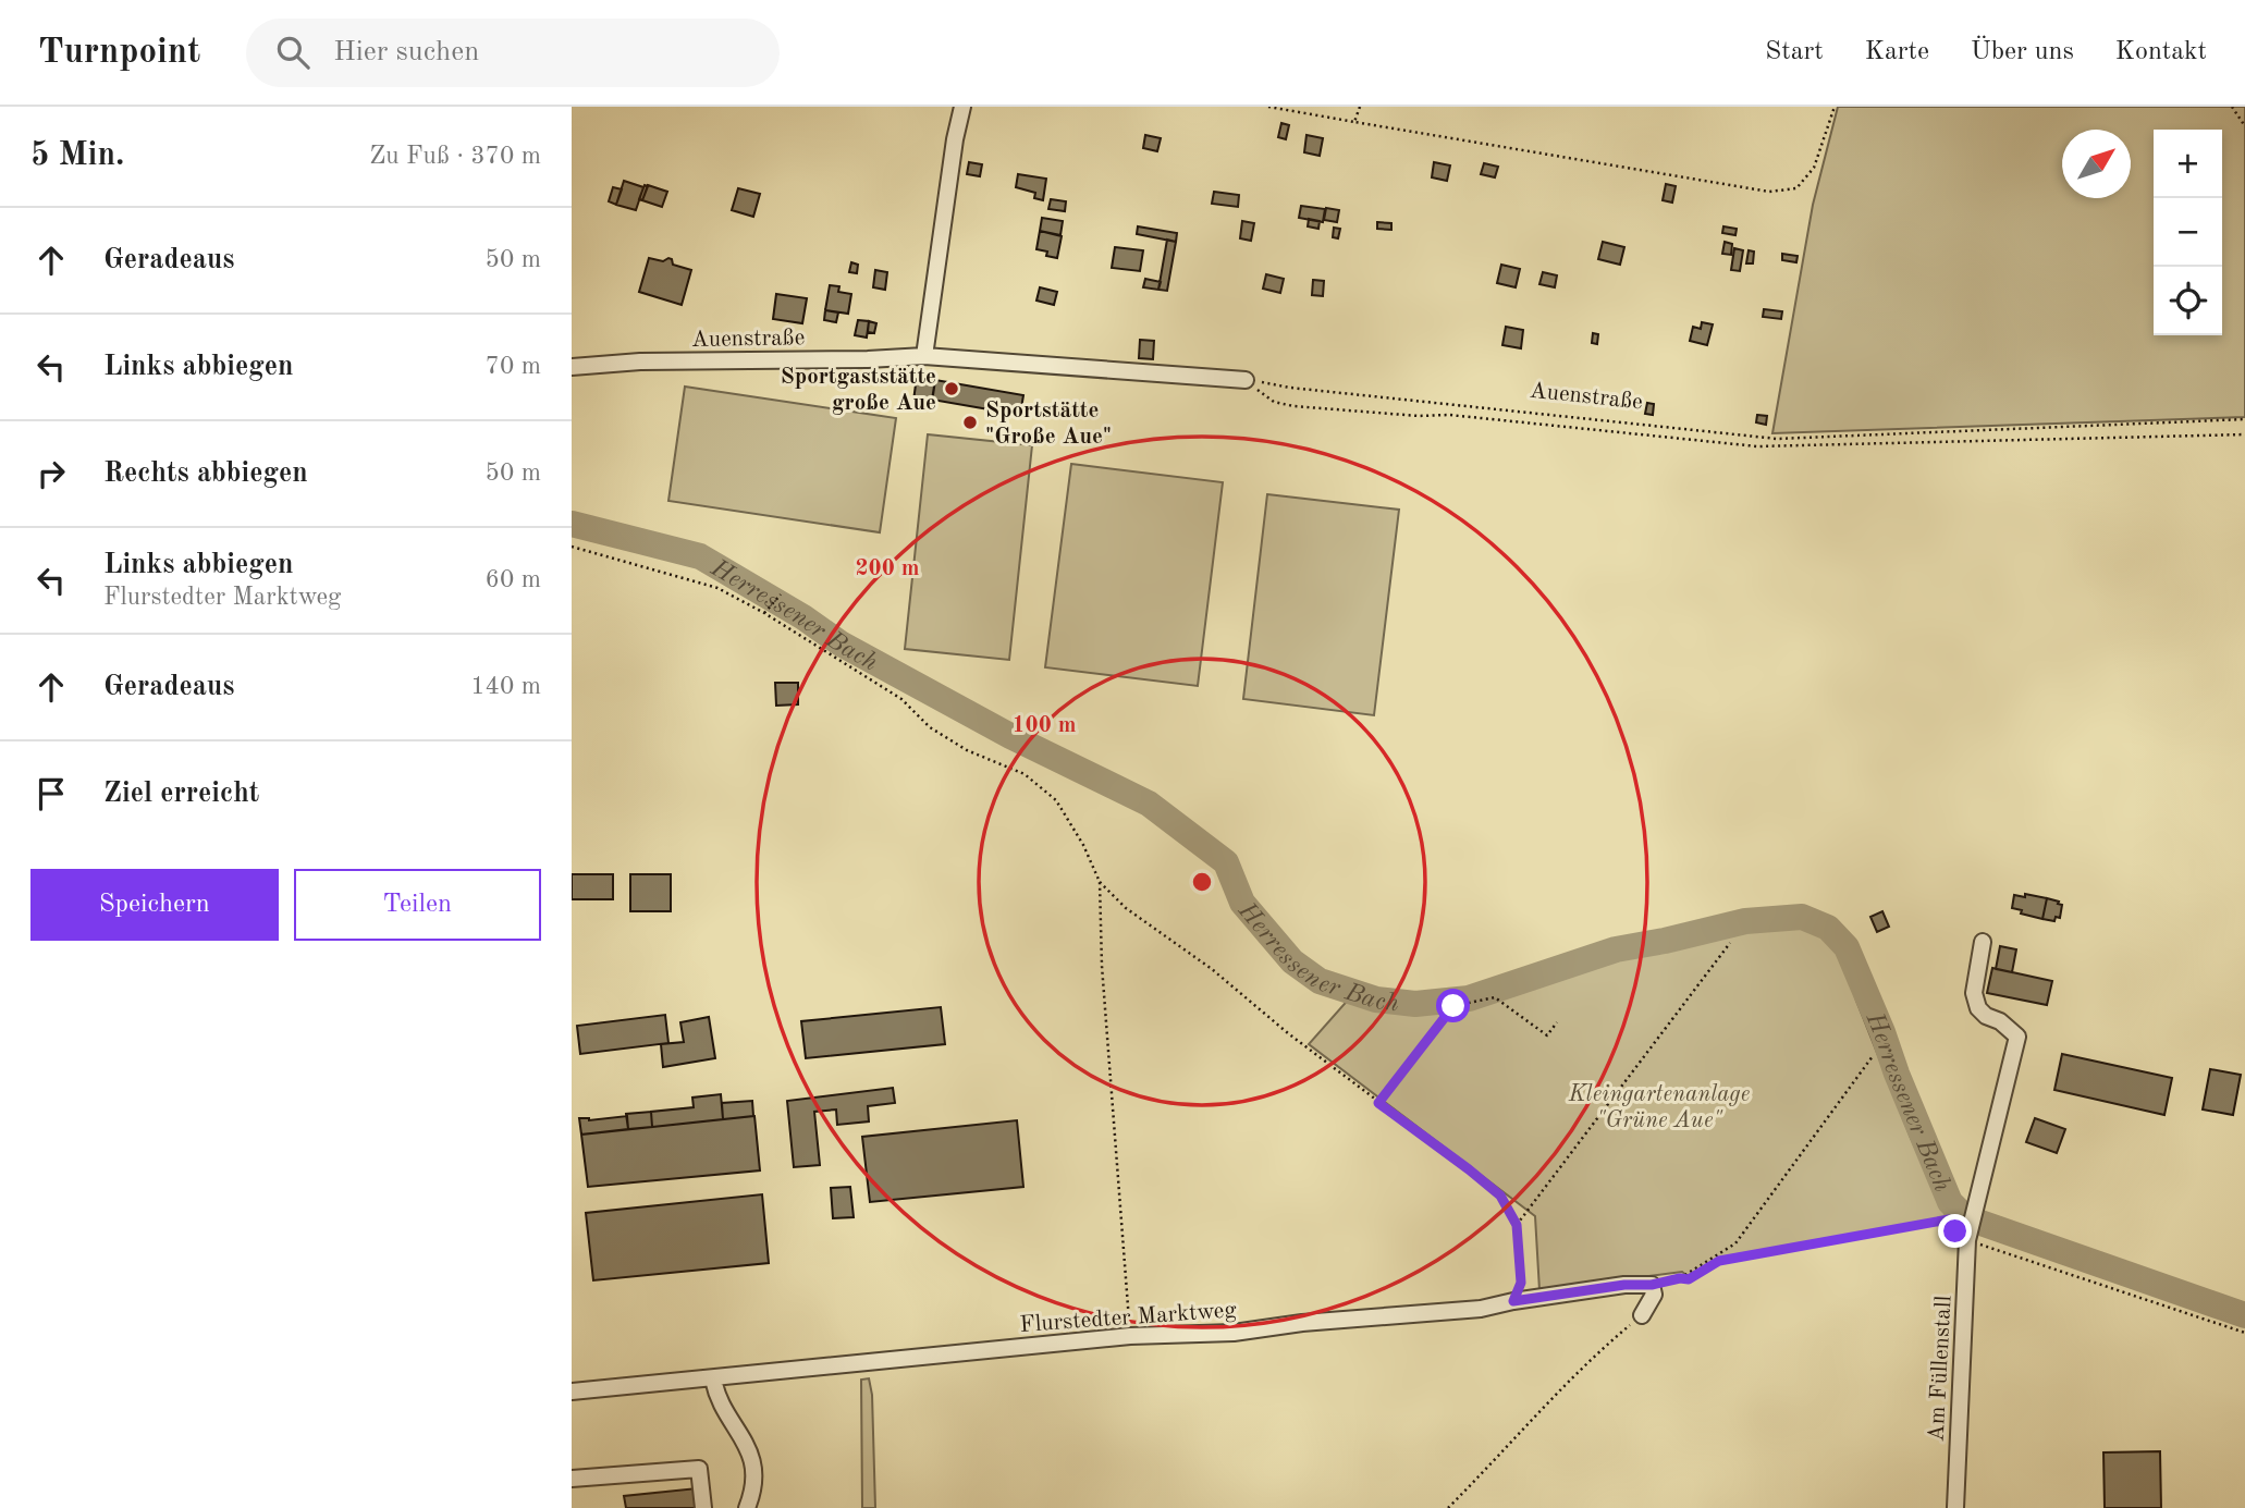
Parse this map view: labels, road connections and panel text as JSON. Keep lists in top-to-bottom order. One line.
{"streets":{"street":["Auenstraße","Flurstedter Marktweg","Am Füllenstall"]},"water":["Herressener Bach"],"parks":["Kleingartenanlage \"Grüne Aue\""],"places":["Sportgaststätte große Aue","Sportstätte \"Große Aue\""],"north":"top right","page":{"header":"Turnpoint","search":"Hier suchen","nav":["Start","Karte","Über uns","Kontakt"],"heading":["5 Min.","Zu Fuß · 370 m"],"map_buttons":["+","−"],"list":[["Geradeaus","50 m"],["Links abbiegen","70 m"],["Rechts abbiegen","50 m"],["Links abbiegen","Flurstedter Marktweg","60 m"],["Geradeaus","140 m"],"Ziel erreicht"],"buttons":["Speichern","Teilen"]},"rings":["200 m","100 m"]}
